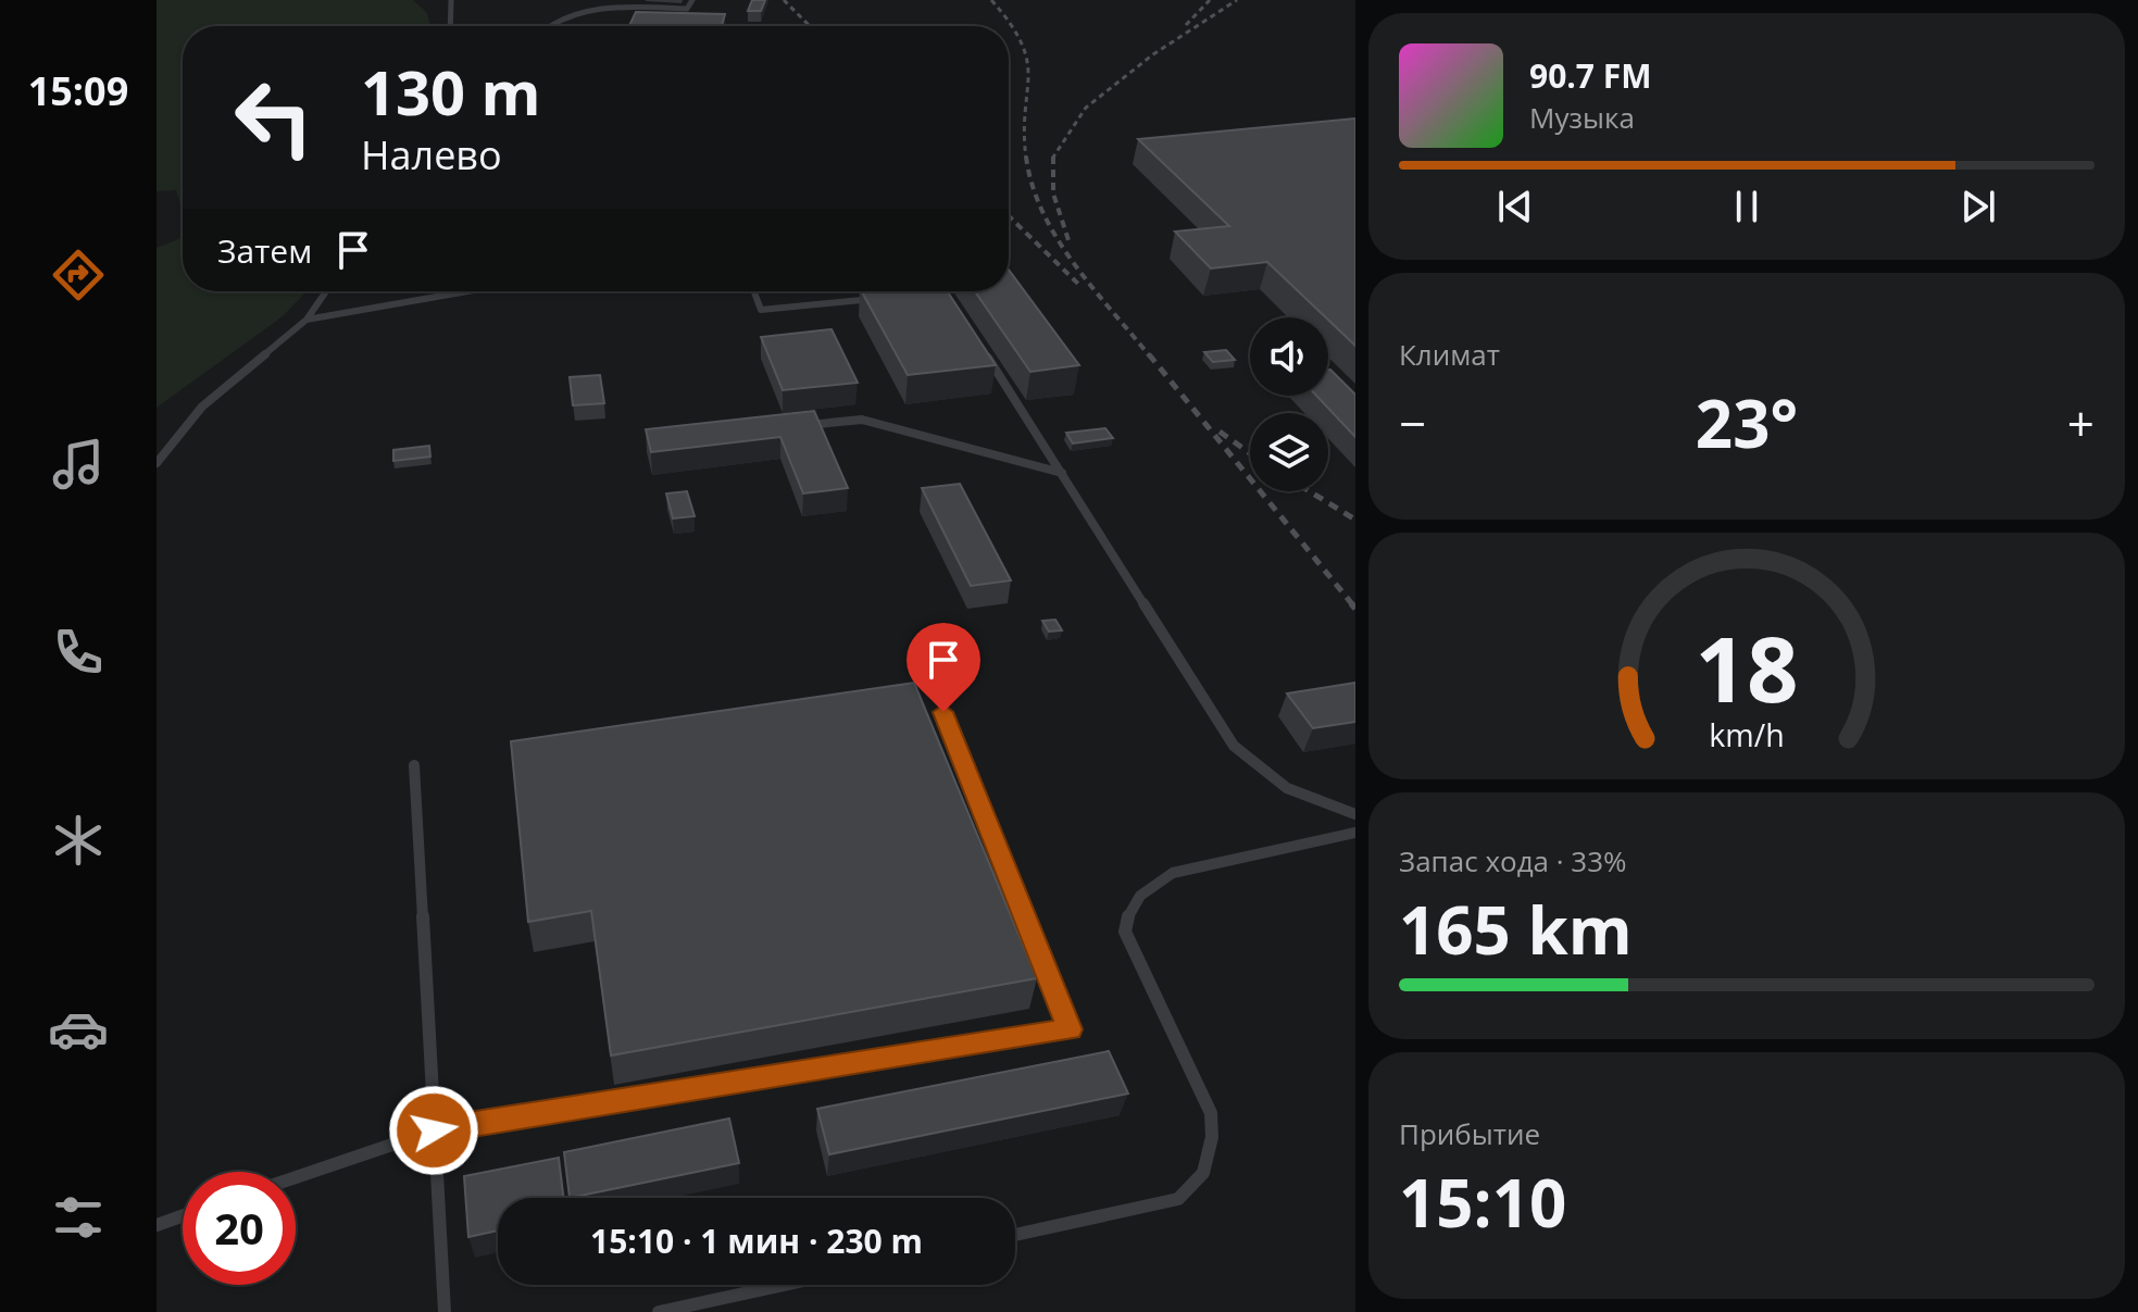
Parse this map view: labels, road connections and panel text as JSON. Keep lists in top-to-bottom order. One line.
{"page":{"tabs":"15:09","turn":["130 m","Налево"],"song":["90.7 FM","Музыка"],"then":"Затем","tile":["Климат",["Запас хода · 33%","165 km"],["Прибытие","15:10"]],"heat":["−","23°","+"],"limit":"20","trip":"15:10 · 1 мин · 230 m","gauge":["18","km/h"]}}
